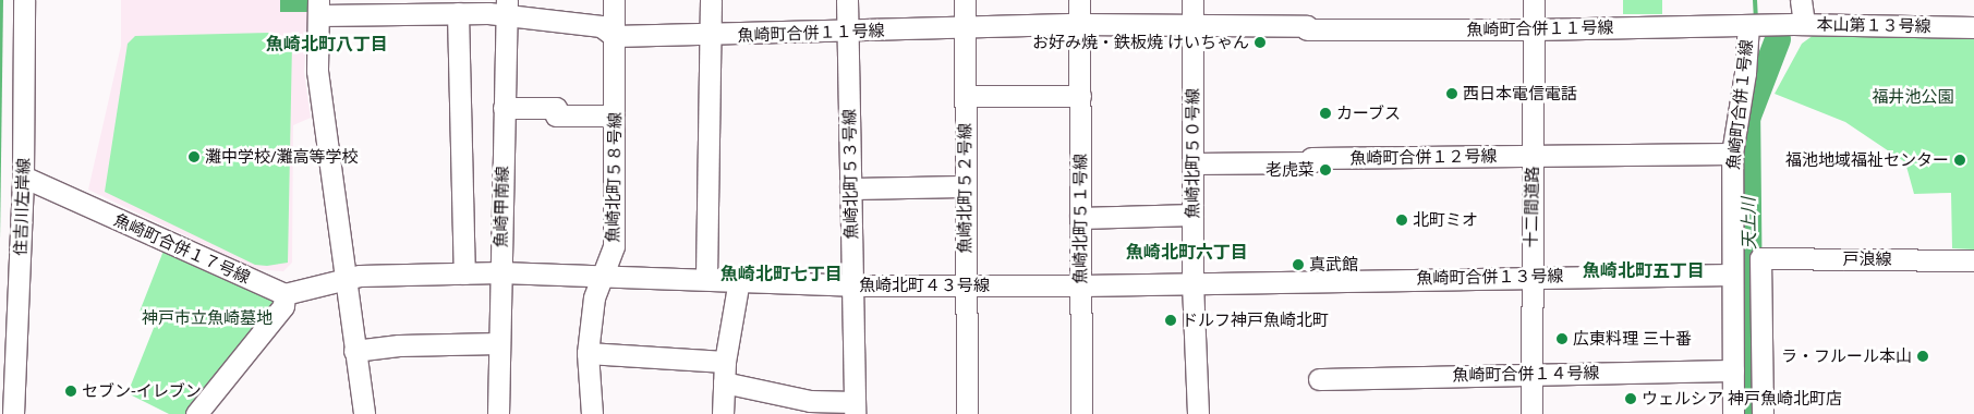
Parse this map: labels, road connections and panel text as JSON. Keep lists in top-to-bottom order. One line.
{"streets":{"street":["本山第１３号線","魚崎町合併１１号線","魚崎町合併１号線","魚崎北町５０号線","魚崎町合併１２号線","魚崎北町５３号線","魚崎北町５８号線","魚崎北町５２号線","住吉川左岸線","魚崎甲南線","十二間道路","魚崎北町５１号線","魚崎町合併１７号線","戸浪線","魚崎町合併１３号線","魚崎北町４３号線","魚崎町合併１４号線"]},"crossings":[["本山第１３号線","魚崎町合併１１号線"],["魚崎町合併１１号線","魚崎町合併１号線"],["魚崎町合併１１号線","魚崎北町５０号線"],["魚崎町合併１１号線","魚崎北町５３号線"],["魚崎町合併１１号線","魚崎北町５８号線"],["魚崎町合併１１号線","魚崎北町５２号線"],["魚崎町合併１１号線","魚崎甲南線"],["魚崎町合併１１号線","十二間道路"],["魚崎町合併１１号線","魚崎北町５１号線"],["魚崎町合併１号線","魚崎町合併１２号線"],["魚崎町合併１号線","魚崎町合併１３号線"],["魚崎町合併１号線","魚崎町合併１４号線"],["魚崎北町５０号線","魚崎町合併１２号線"],["魚崎北町５０号線","魚崎北町４３号線"],["魚崎町合併１２号線","十二間道路"],["魚崎北町５３号線","魚崎北町４３号線"],["魚崎北町５８号線","魚崎北町４３号線"],["魚崎北町５２号線","魚崎北町４３号線"],["住吉川左岸線","魚崎町合併１７号線"],["魚崎甲南線","魚崎北町４３号線"],["十二間道路","魚崎町合併１３号線"],["十二間道路","魚崎町合併１４号線"],["魚崎北町５１号線","魚崎北町４３号線"],["魚崎町合併１３号線","魚崎北町４３号線"]],"districts":["魚崎北町八丁目","魚崎北町六丁目","魚崎北町五丁目","魚崎北町七丁目"],"water":["天上川"],"parks":["福井池公園","神戸市立魚崎墓地"],"places":["お好み焼・鉄板焼 けいちゃん","西日本電信電話","カーブス","灘中学校/灘高等学校","福池地域福祉センター","老虎菜","北町ミオ","真武館","ドルフ神戸魚崎北町","広東料理 三十番","ラ・フルール本山","セブン-イレブン","ウェルシア 神戸魚崎北町店"]}
